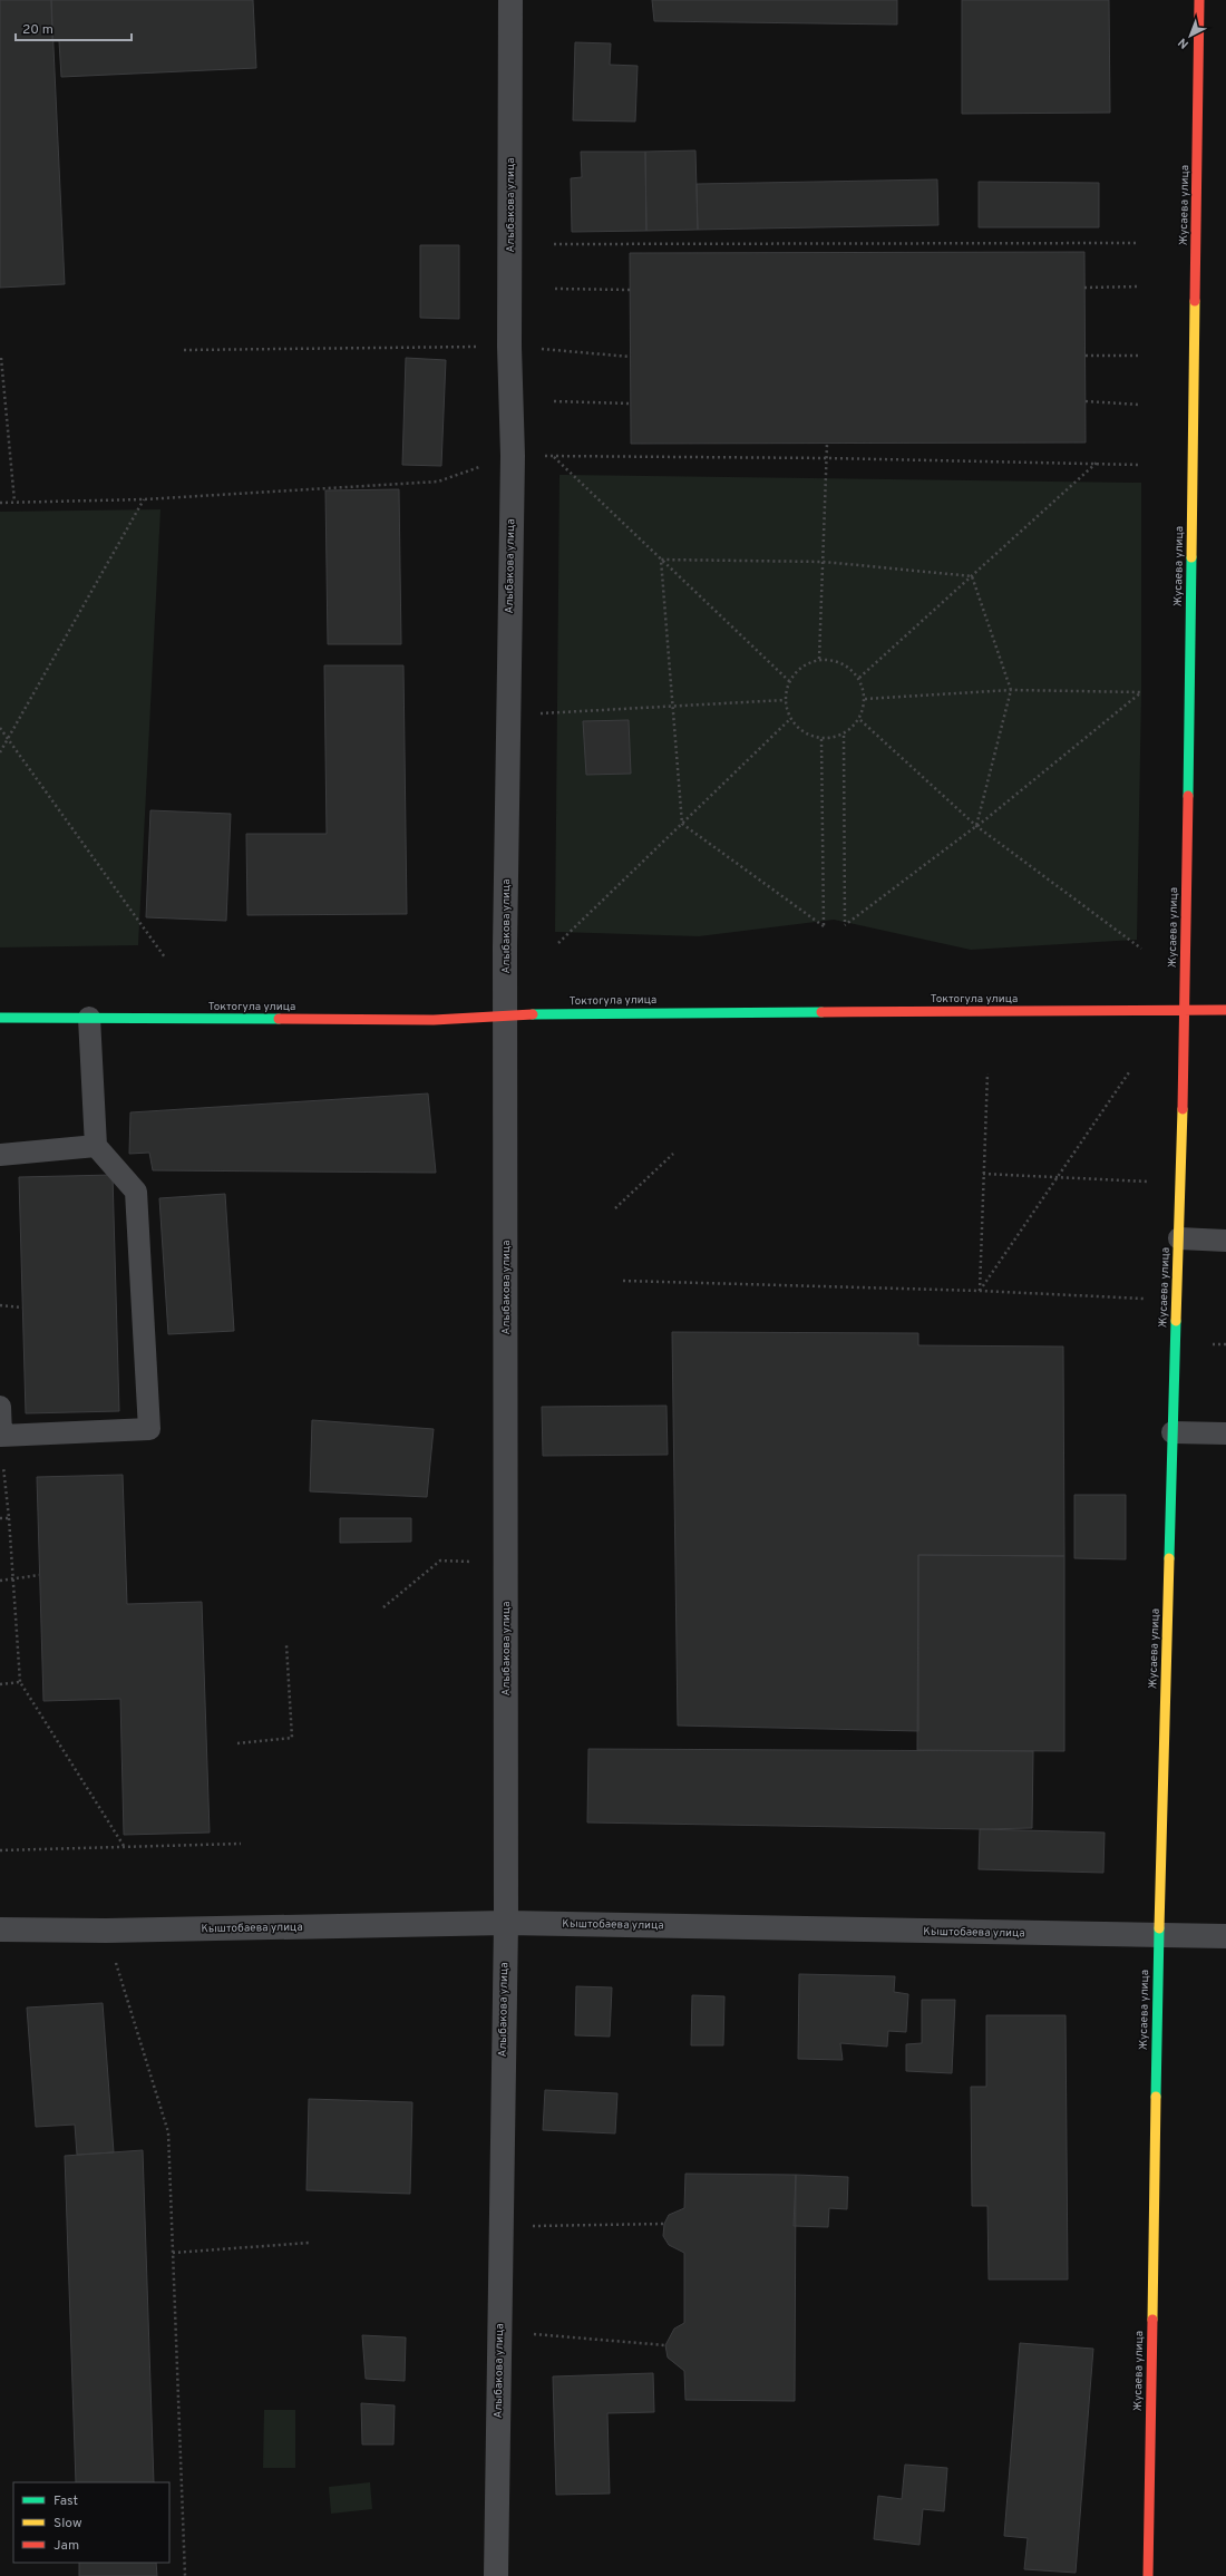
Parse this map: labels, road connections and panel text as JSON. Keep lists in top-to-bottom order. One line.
{"streets":{"main road":["Жусаева улица","Токтогула улица"],"street":["Алыбакова улица","Кыштобаева улица"]},"crossings":[["Алыбакова улица","Токтогула улица"],["Алыбакова улица","Кыштобаева улица"],["Жусаева улица","Токтогула улица"],["Жусаева улица","Кыштобаева улица"]],"legend":["Fast","Slow","Jam"],"scale_bar":"20 m","north":"bottom left"}
